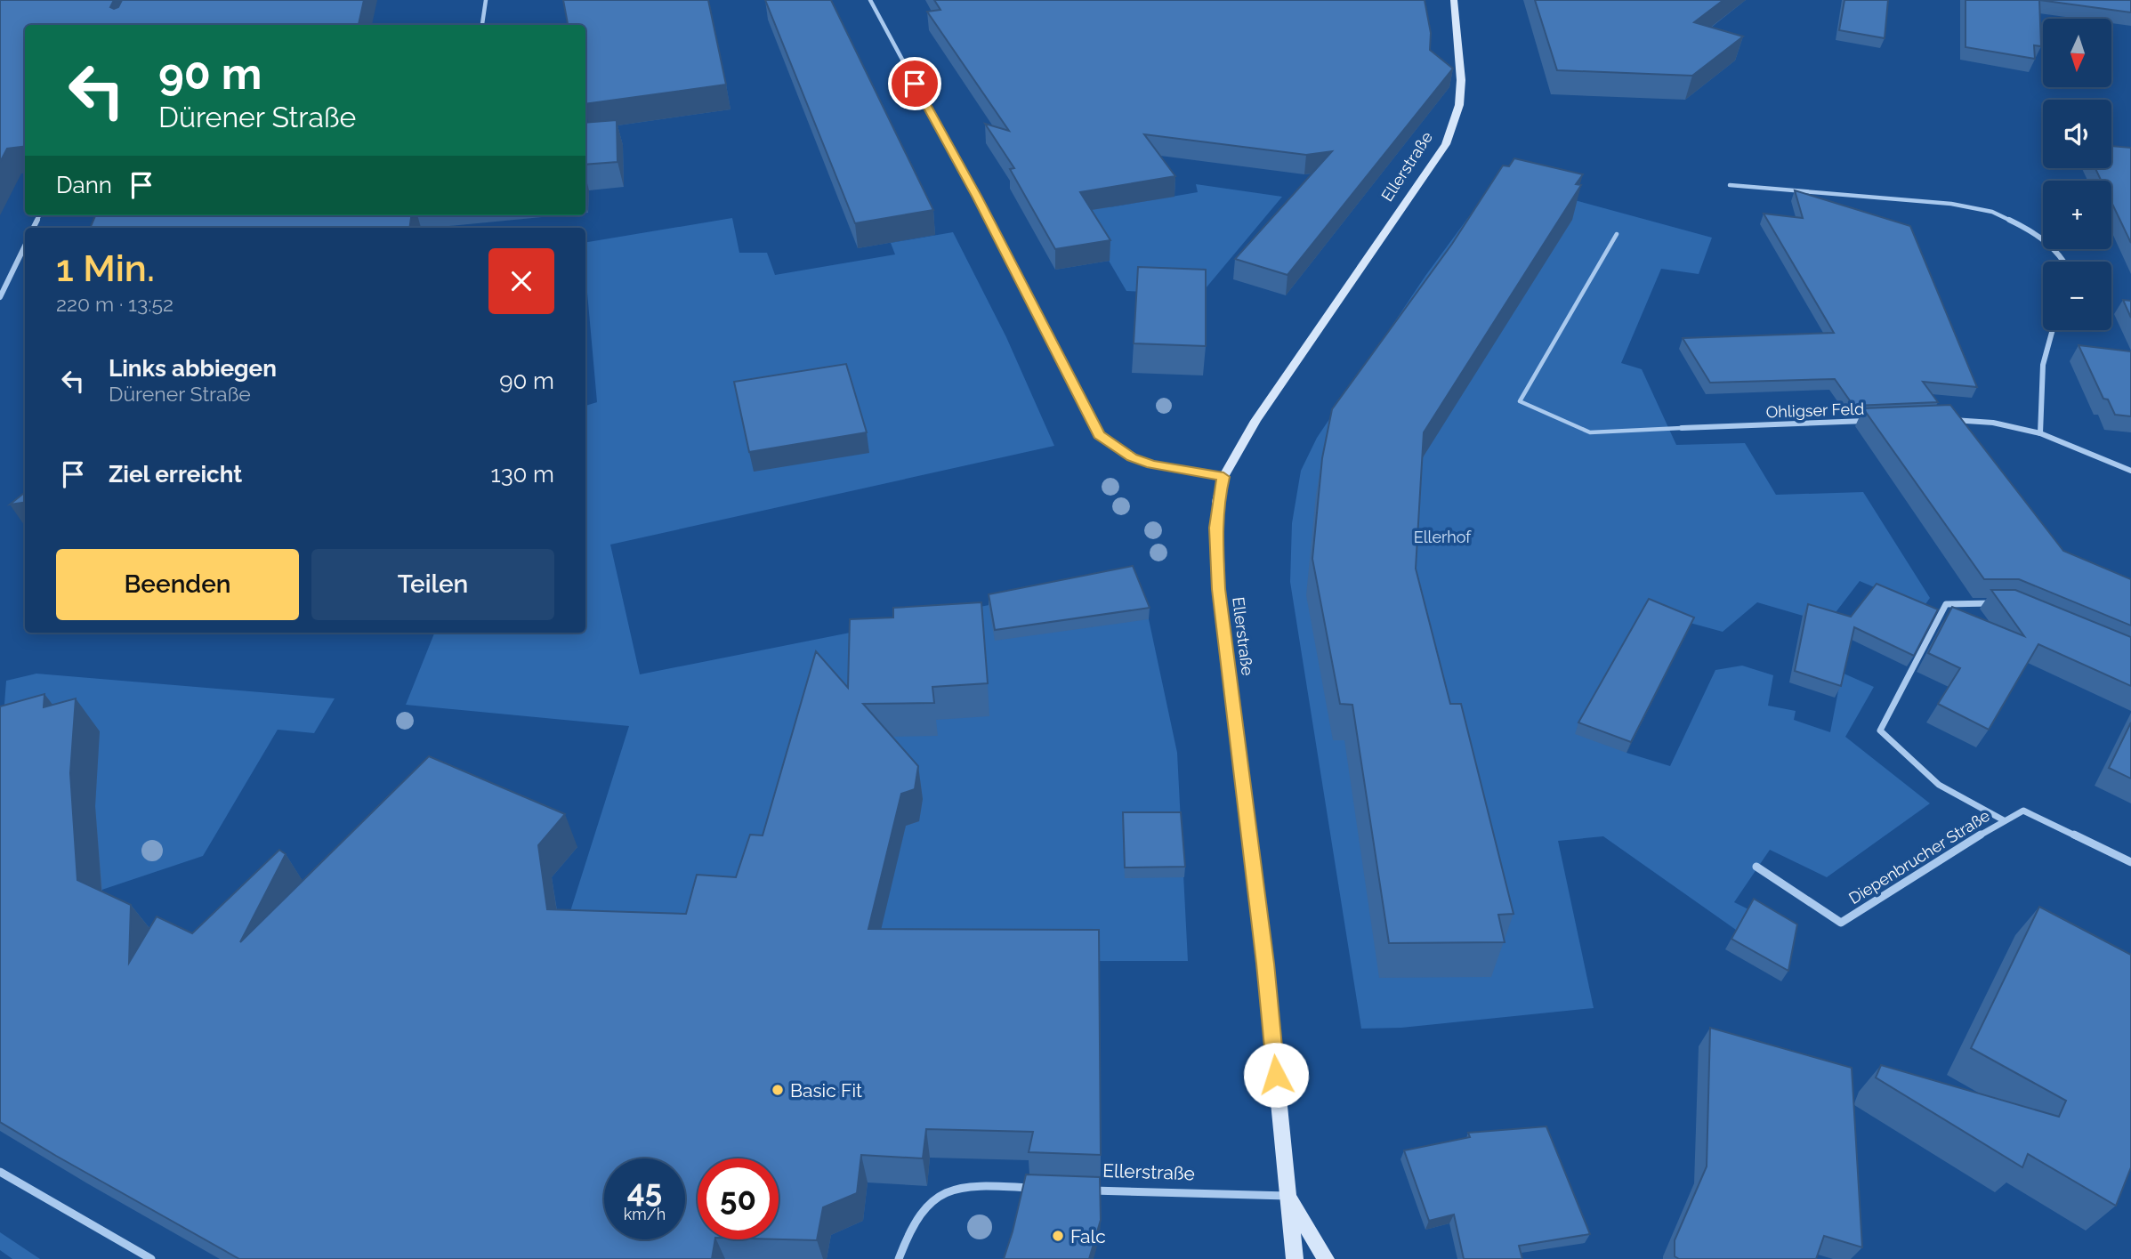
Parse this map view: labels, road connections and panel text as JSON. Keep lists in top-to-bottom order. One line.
{"streets":{"main road":["Ellerstraße"],"street":["Ohligser Feld","Diepenbrucher Straße"]},"parks":["Ellerhof"],"places":["Basic Fit","Falc"],"north":"bottom","page":{"map_buttons":["+","−"],"turn":["90 m","Dürener Straße"],"then":"Dann","heading":["1 Min.","220 m · 13:52"],"list":[{"name":"Links abbiegen","note":"Dürener Straße","value":"90 m"},{"name":"Ziel erreicht","value":"130 m"}],"buttons":["Beenden","Teilen"],"speed":"45 km/h","limit":"50"}}
